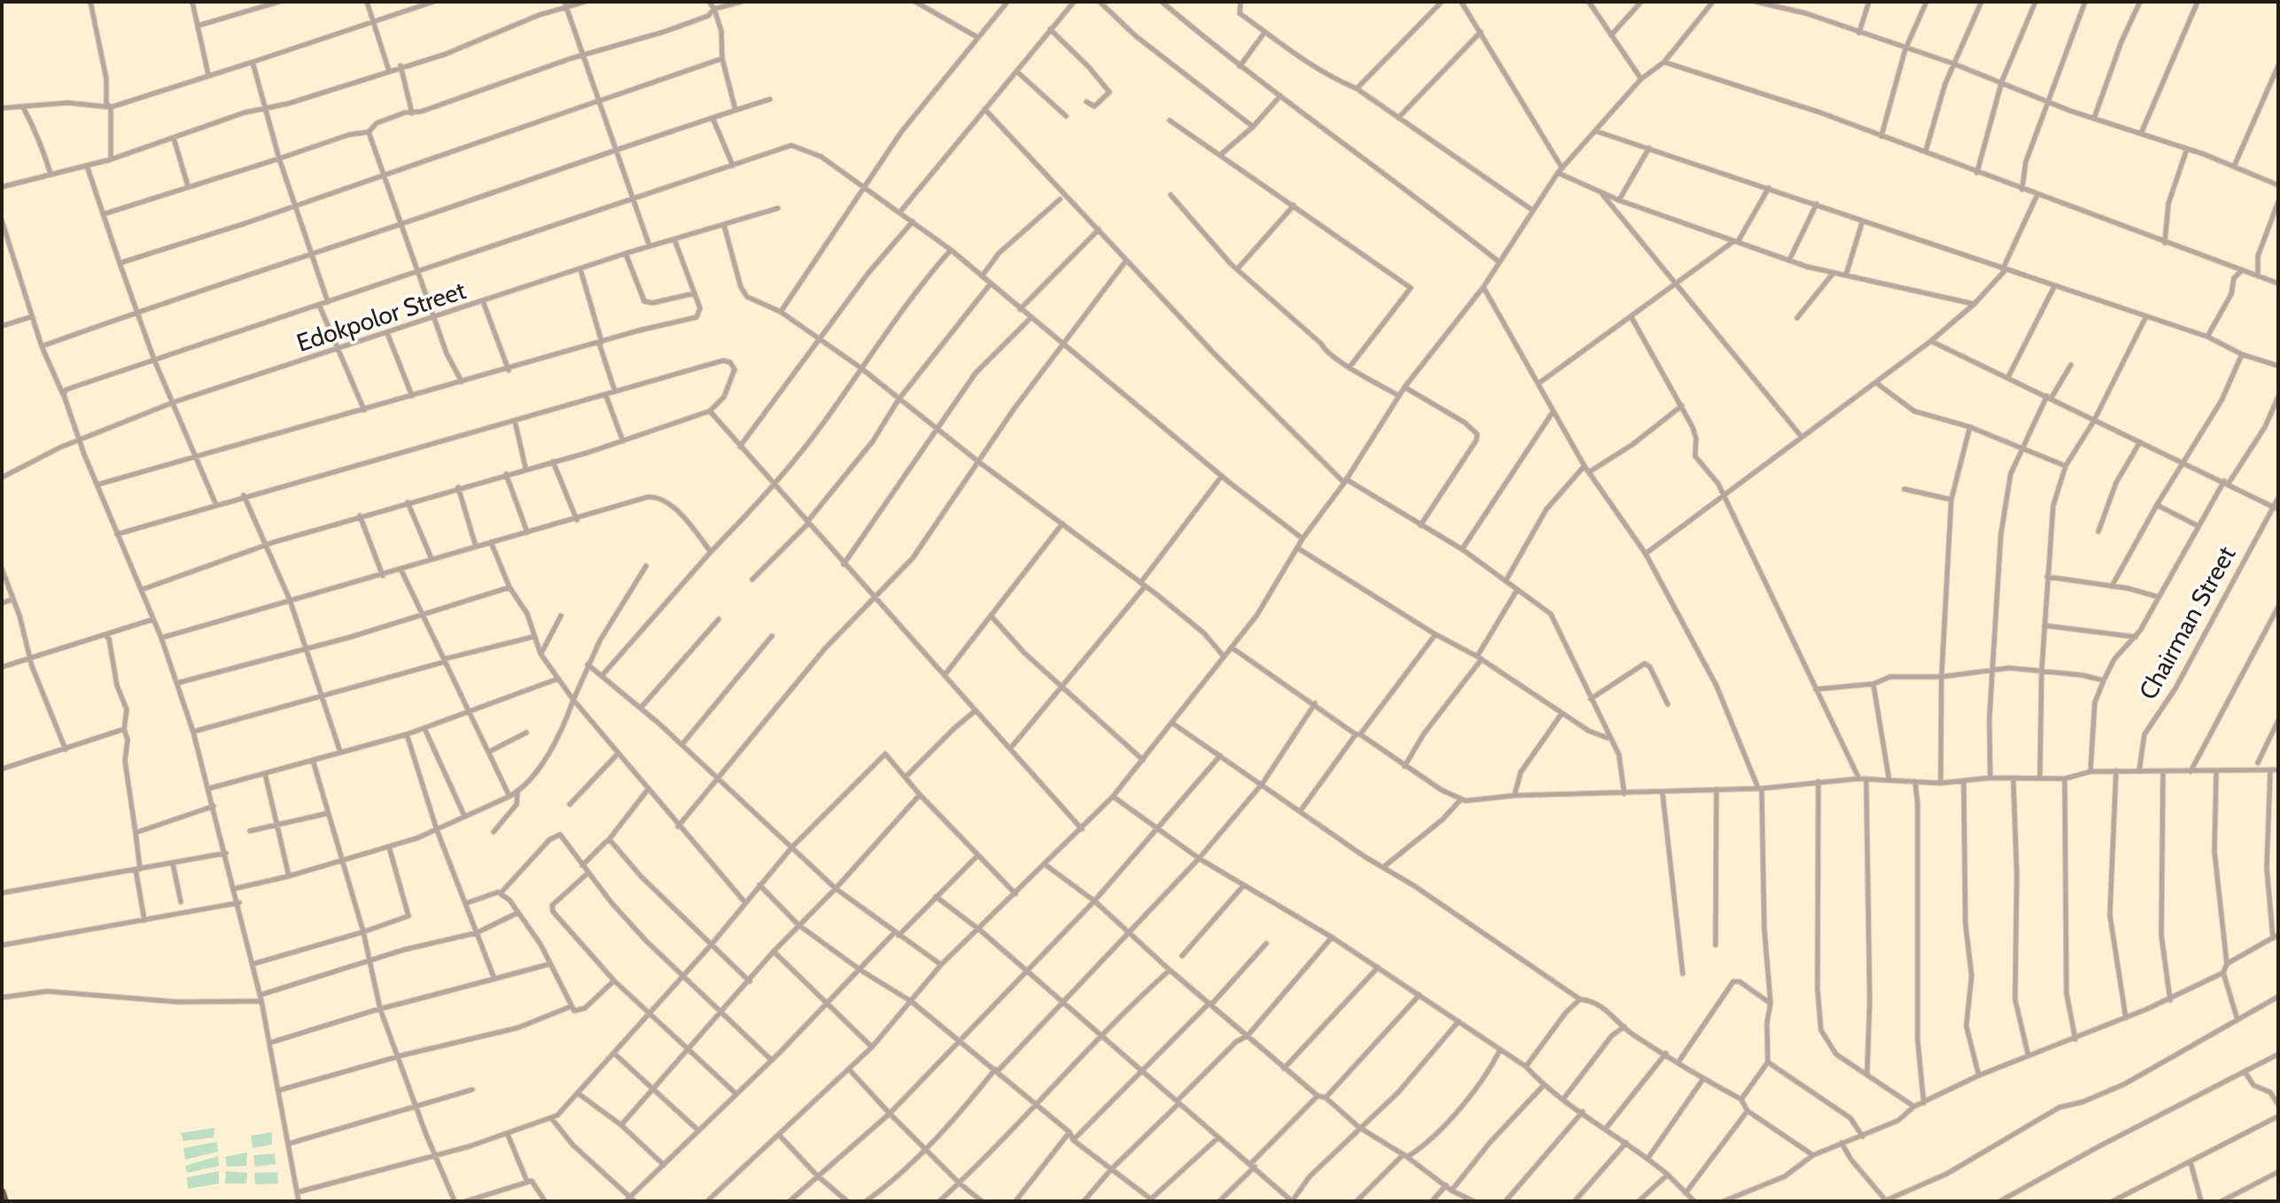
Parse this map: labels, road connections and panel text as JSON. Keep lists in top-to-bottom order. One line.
{"streets":{"street":["Edokpolor Street","Chairman Street"]}}
